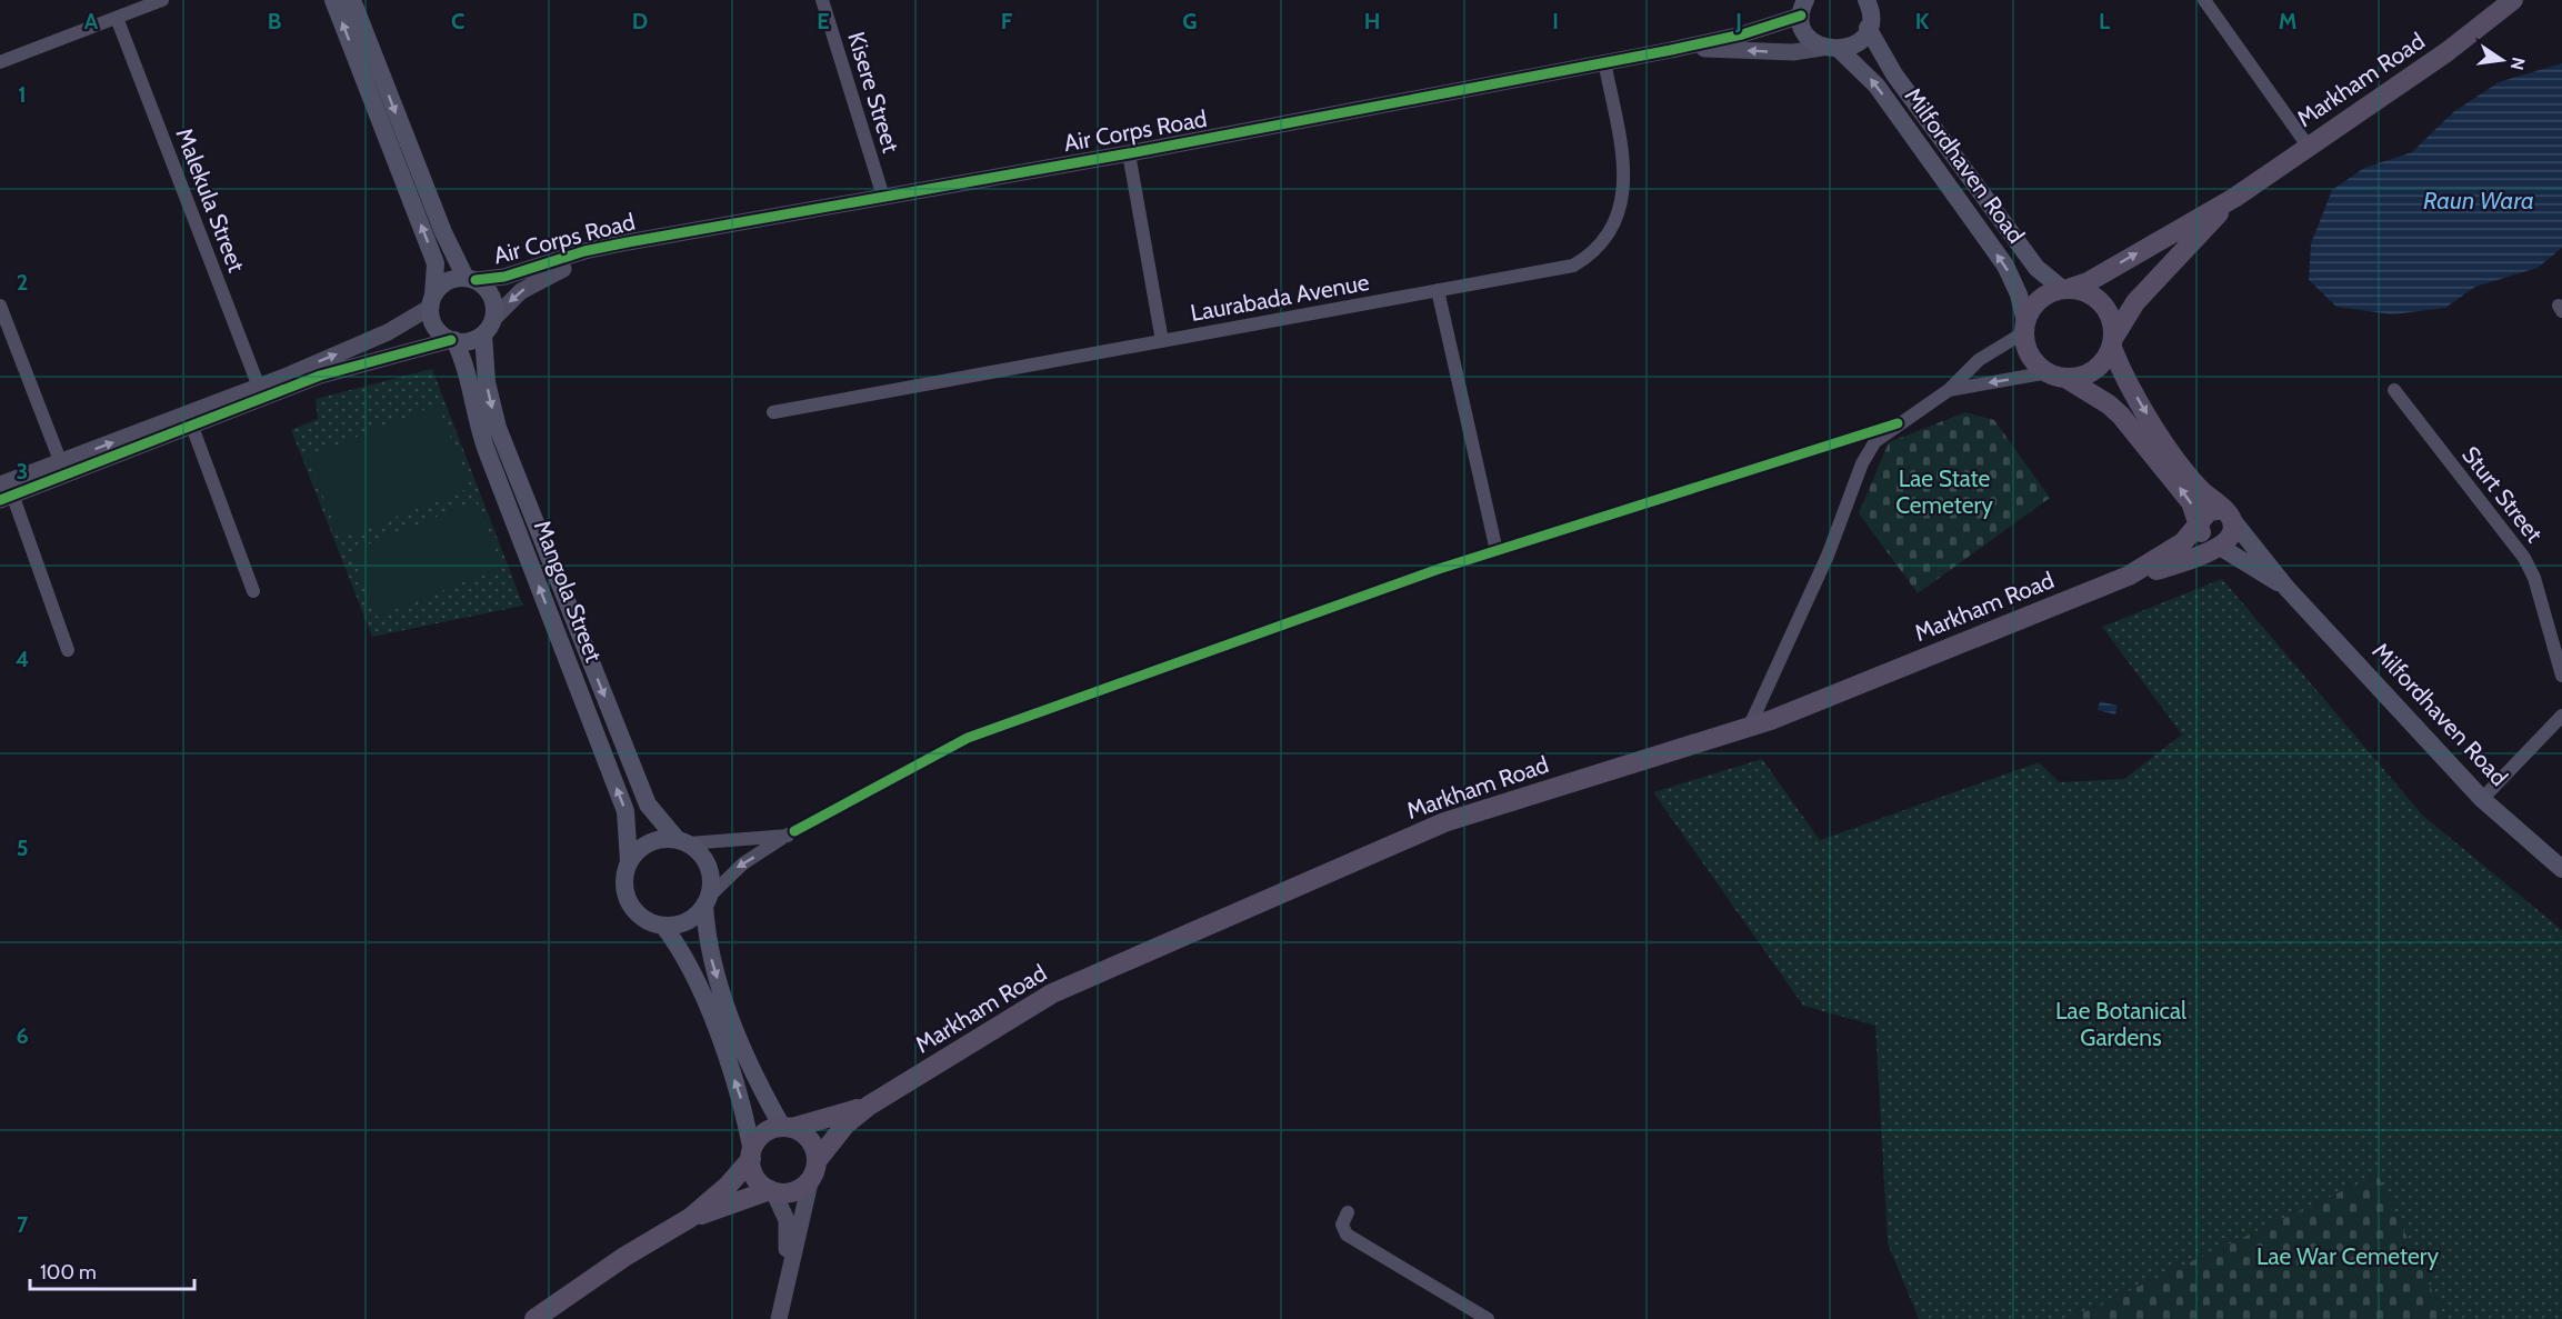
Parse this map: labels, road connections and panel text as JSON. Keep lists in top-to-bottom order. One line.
{"streets":{"main road":["Markham Road","Milfordhaven Road","Mangola Street"],"street":["Kisere Street","Air Corps Road","Malekula Street","Laurabada Avenue","Sturt Street"]},"crossings":[["Markham Road","Milfordhaven Road"],["Kisere Street","Air Corps Road"],["Air Corps Road","Milfordhaven Road"],["Air Corps Road","Laurabada Avenue"],["Air Corps Road","Mangola Street"]],"water":["Raun Wara"],"parks":["Lae State Cemetery","Lae Botanical Gardens","Lae War Cemetery"],"scale_bar":"100 m","north":"right","grid":{"columns":["A","B","C","D","E","F","G","H","I","J","K","L","M"],"rows":["1","2","3","4","5","6","7"]}}
